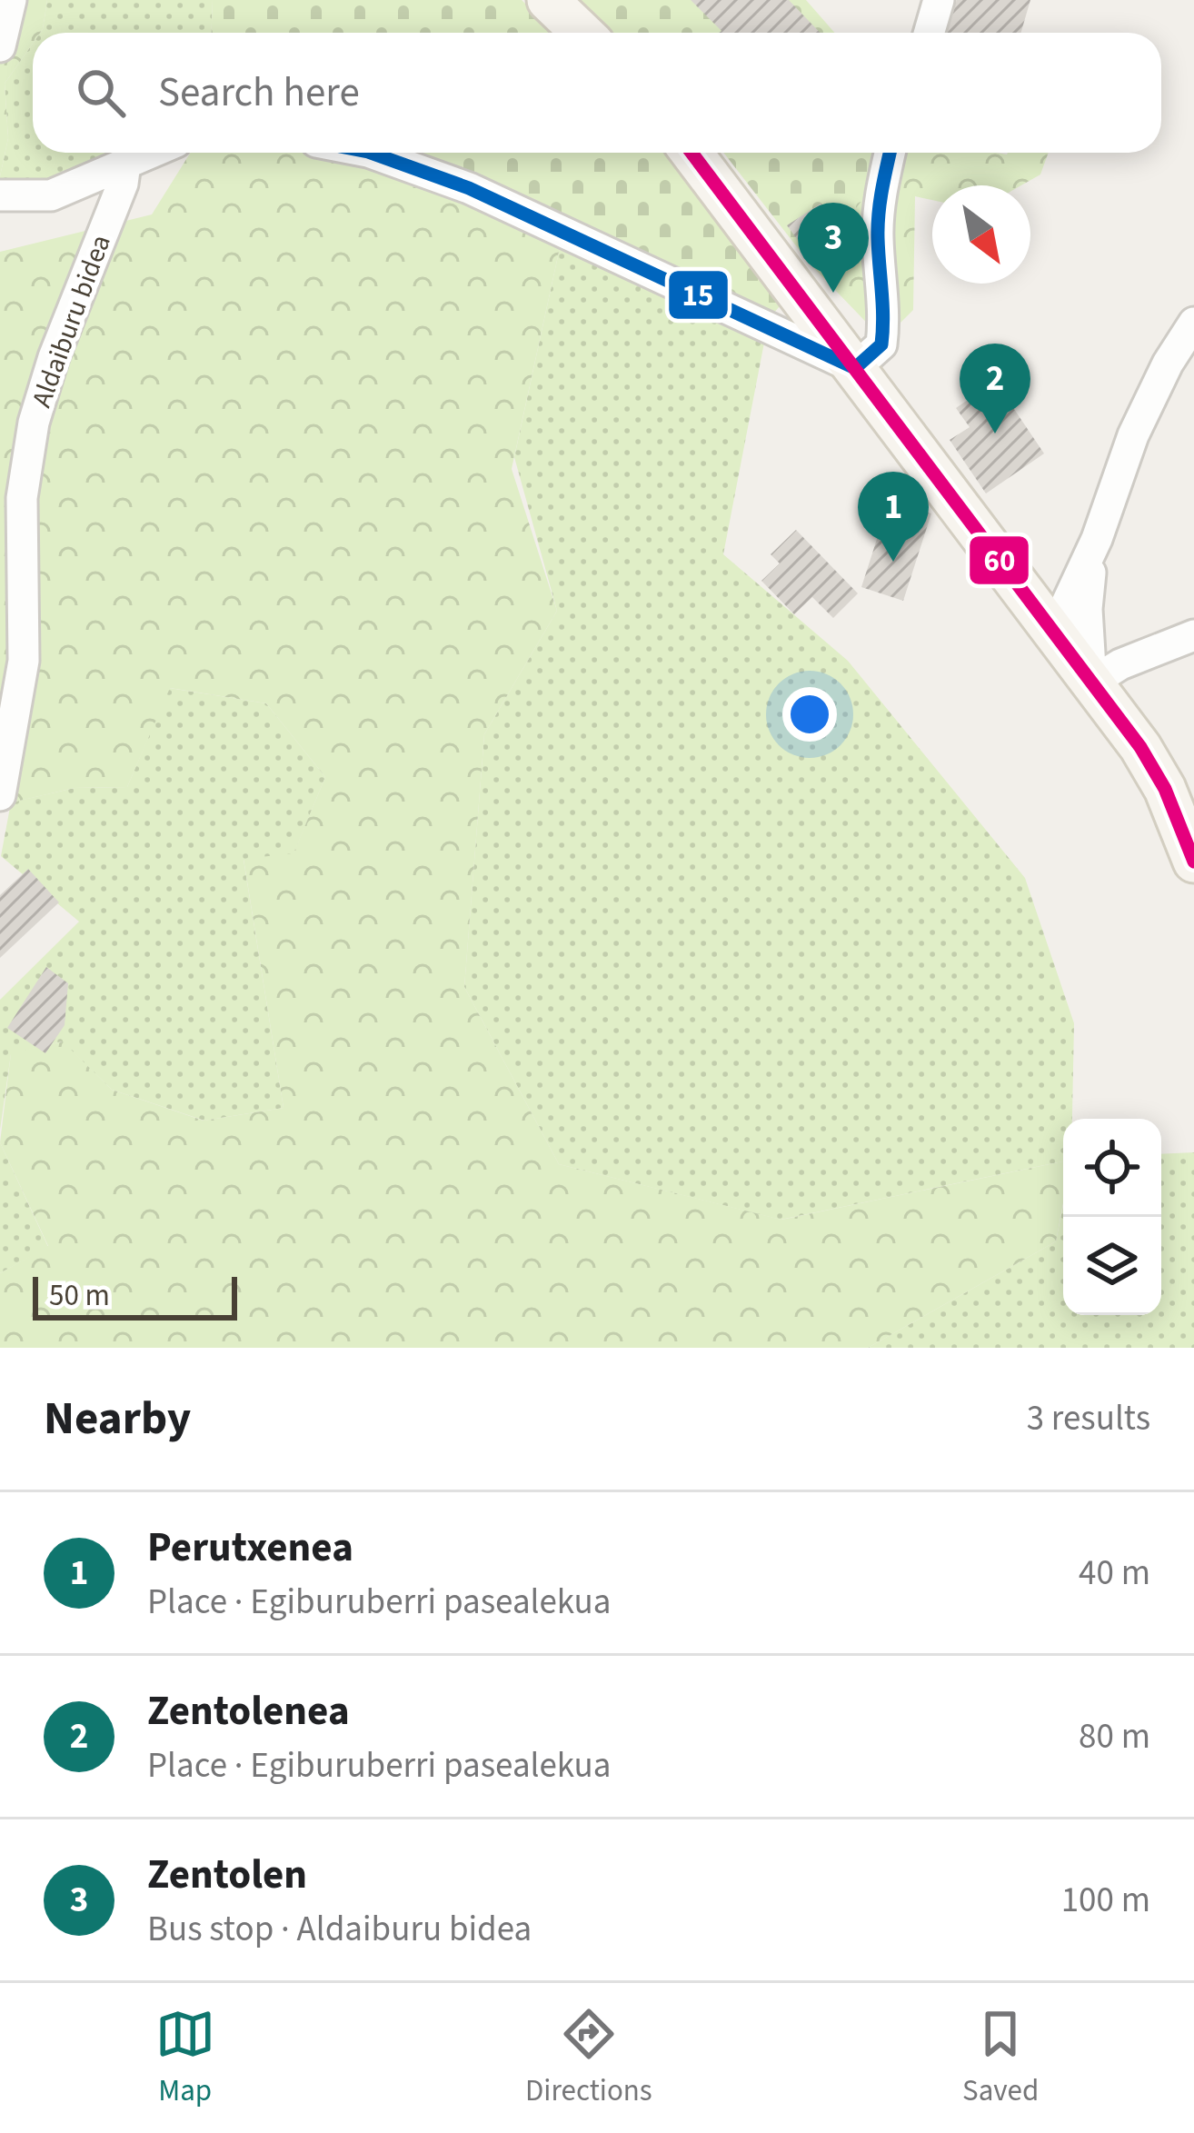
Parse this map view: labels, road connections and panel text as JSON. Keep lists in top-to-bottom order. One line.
{"streets":{"street":["Aldaiburu bidea"]},"lines":["transit line 15","transit line 60"],"scale_bar":"50 m","north":"bottom right","page":{"search":"Search here","pins":["3","2","1"],"scale":"50 m","heading":["Nearby","3 results"],"list":[{"mark":"1","name":"Perutxenea","note":"Place · Egiburuberri pasealekua","value":"40 m"},{"mark":"2","name":"Zentolenea","note":"Place · Egiburuberri pasealekua","value":"80 m"},{"mark":"3","name":"Zentolen","note":"Bus stop · Aldaiburu bidea","value":"100 m"}],"nav":["Map","Directions","Saved"]}}
